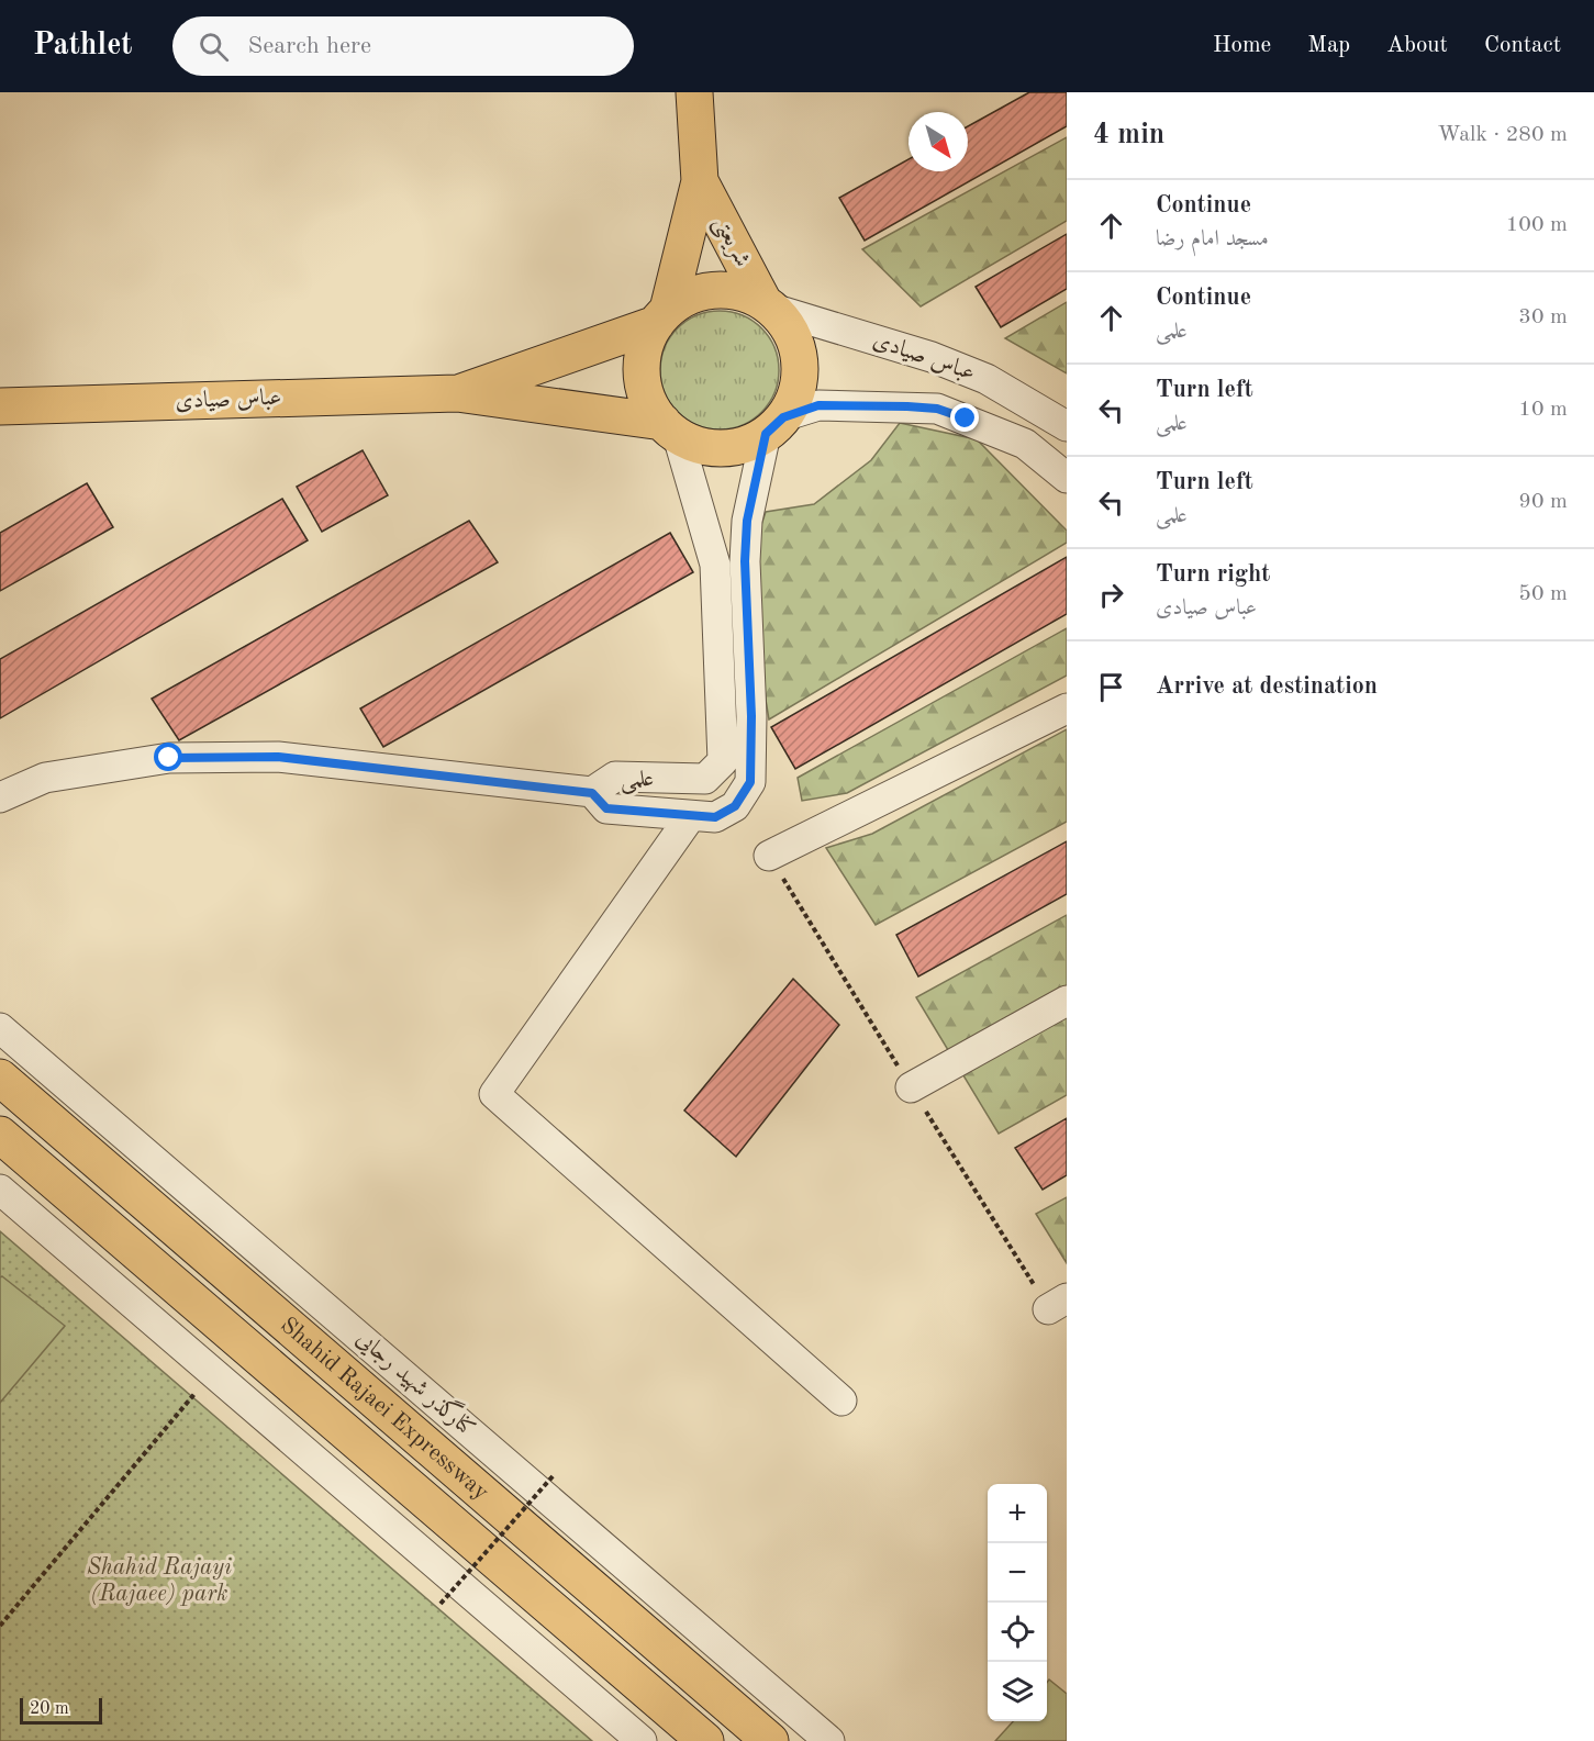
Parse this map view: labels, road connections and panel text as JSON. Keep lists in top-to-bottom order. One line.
{"streets":{"main road":["شریعتی","عباس صیادی","Shahid Rajaei Expressway"],"street":["علمی","کنارگذر شهید رجایی"]},"crossings":[["شریعتی","عباس صیادی"]],"parks":["Shahid Rajayi (Rajaee) park"],"scale_bar":"20 m","north":"bottom right","page":{"header":"Pathlet","search":"Search here","nav":["Home","Map","About","Contact"],"heading":["4 min","Walk · 280 m"],"list":[["Continue","مسجد امام رضا","100 m"],["Continue","علمی","30 m"],["Turn left","علمی","10 m"],["Turn left","علمی","90 m"],["Turn right","عباس صیادی","50 m"],"Arrive at destination"],"map_buttons":["+","−"],"scale":"20 m"}}
